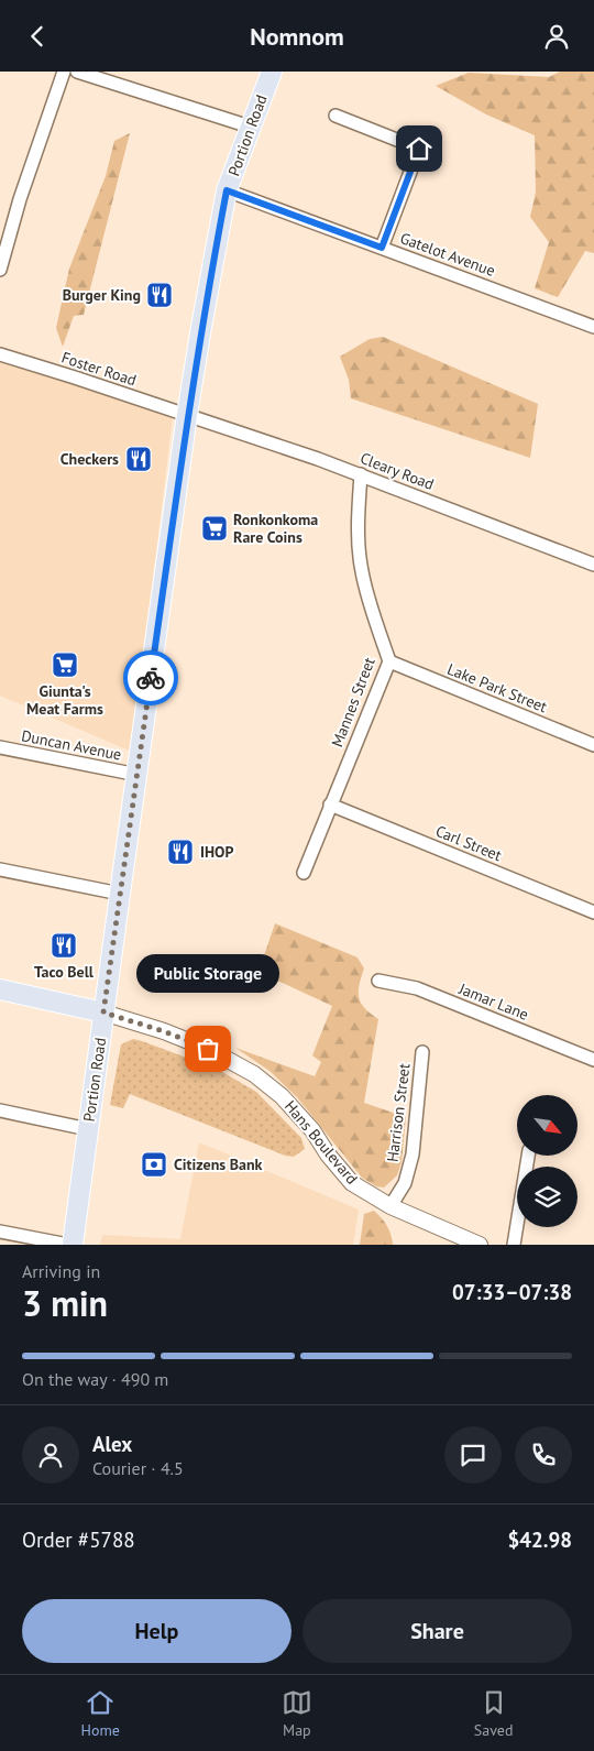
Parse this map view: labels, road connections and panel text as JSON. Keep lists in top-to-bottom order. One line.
{"streets":{"main road":["Portion Road"],"street":["Gatelot Avenue","Foster Road","Cleary Road","Lake Park Street","Mannes Street","Duncan Avenue","Carl Street","Jamar Lane","Harrison Street","Hans Boulevard"]},"crossings":[["Portion Road","Gatelot Avenue"],["Portion Road","Foster Road"],["Portion Road","Cleary Road"],["Portion Road","Duncan Avenue"],["Portion Road","Hans Boulevard"],["Foster Road","Cleary Road"],["Cleary Road","Mannes Street"],["Lake Park Street","Mannes Street"],["Mannes Street","Carl Street"],["Harrison Street","Hans Boulevard"]],"places":{"restaurant":["Burger King","Checkers","IHOP","Taco Bell"],"supermarket":["Ronkonkoma Rare Coins","Giunta's Meat Farms"],"other":["Public Storage"],"bank":["Citizens Bank"]},"north":"bottom right","page":{"header":"Nomnom","bubble":"Public Storage","heading":["3 min","Arriving in","07:33–07:38"],"panel":["Alex","Courier · 4.5","Order #5788","$42.98"],"bar":"On the way · 490 m","buttons":["Help","Share"],"tabs":["Home","Map","Saved"]}}
